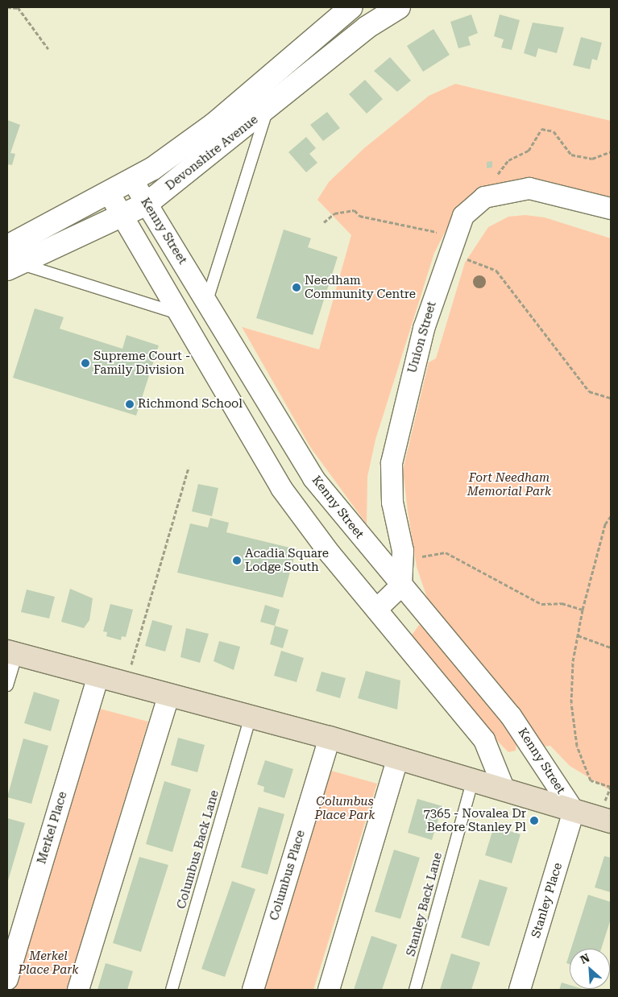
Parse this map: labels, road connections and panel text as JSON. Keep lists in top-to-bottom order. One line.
{"streets":{"street":["Devonshire Avenue","Kenny Street","Union Street","Merkel Place","Columbus Place","Stanley Place"],"lane":["Columbus Back Lane","Stanley Back Lane"]},"crossings":[["Devonshire Avenue","Kenny Street"],["Kenny Street","Union Street"],["Kenny Street","Stanley Place"]],"parks":["Fort Needham Memorial Park","Columbus Place Park","Merkel Place Park"],"places":["Needham Community Centre","Supreme Court - Family Division","Richmond School","Acadia Square Lodge South","7365 - Novalea Dr Before Stanley Pl"],"north":"top left"}
